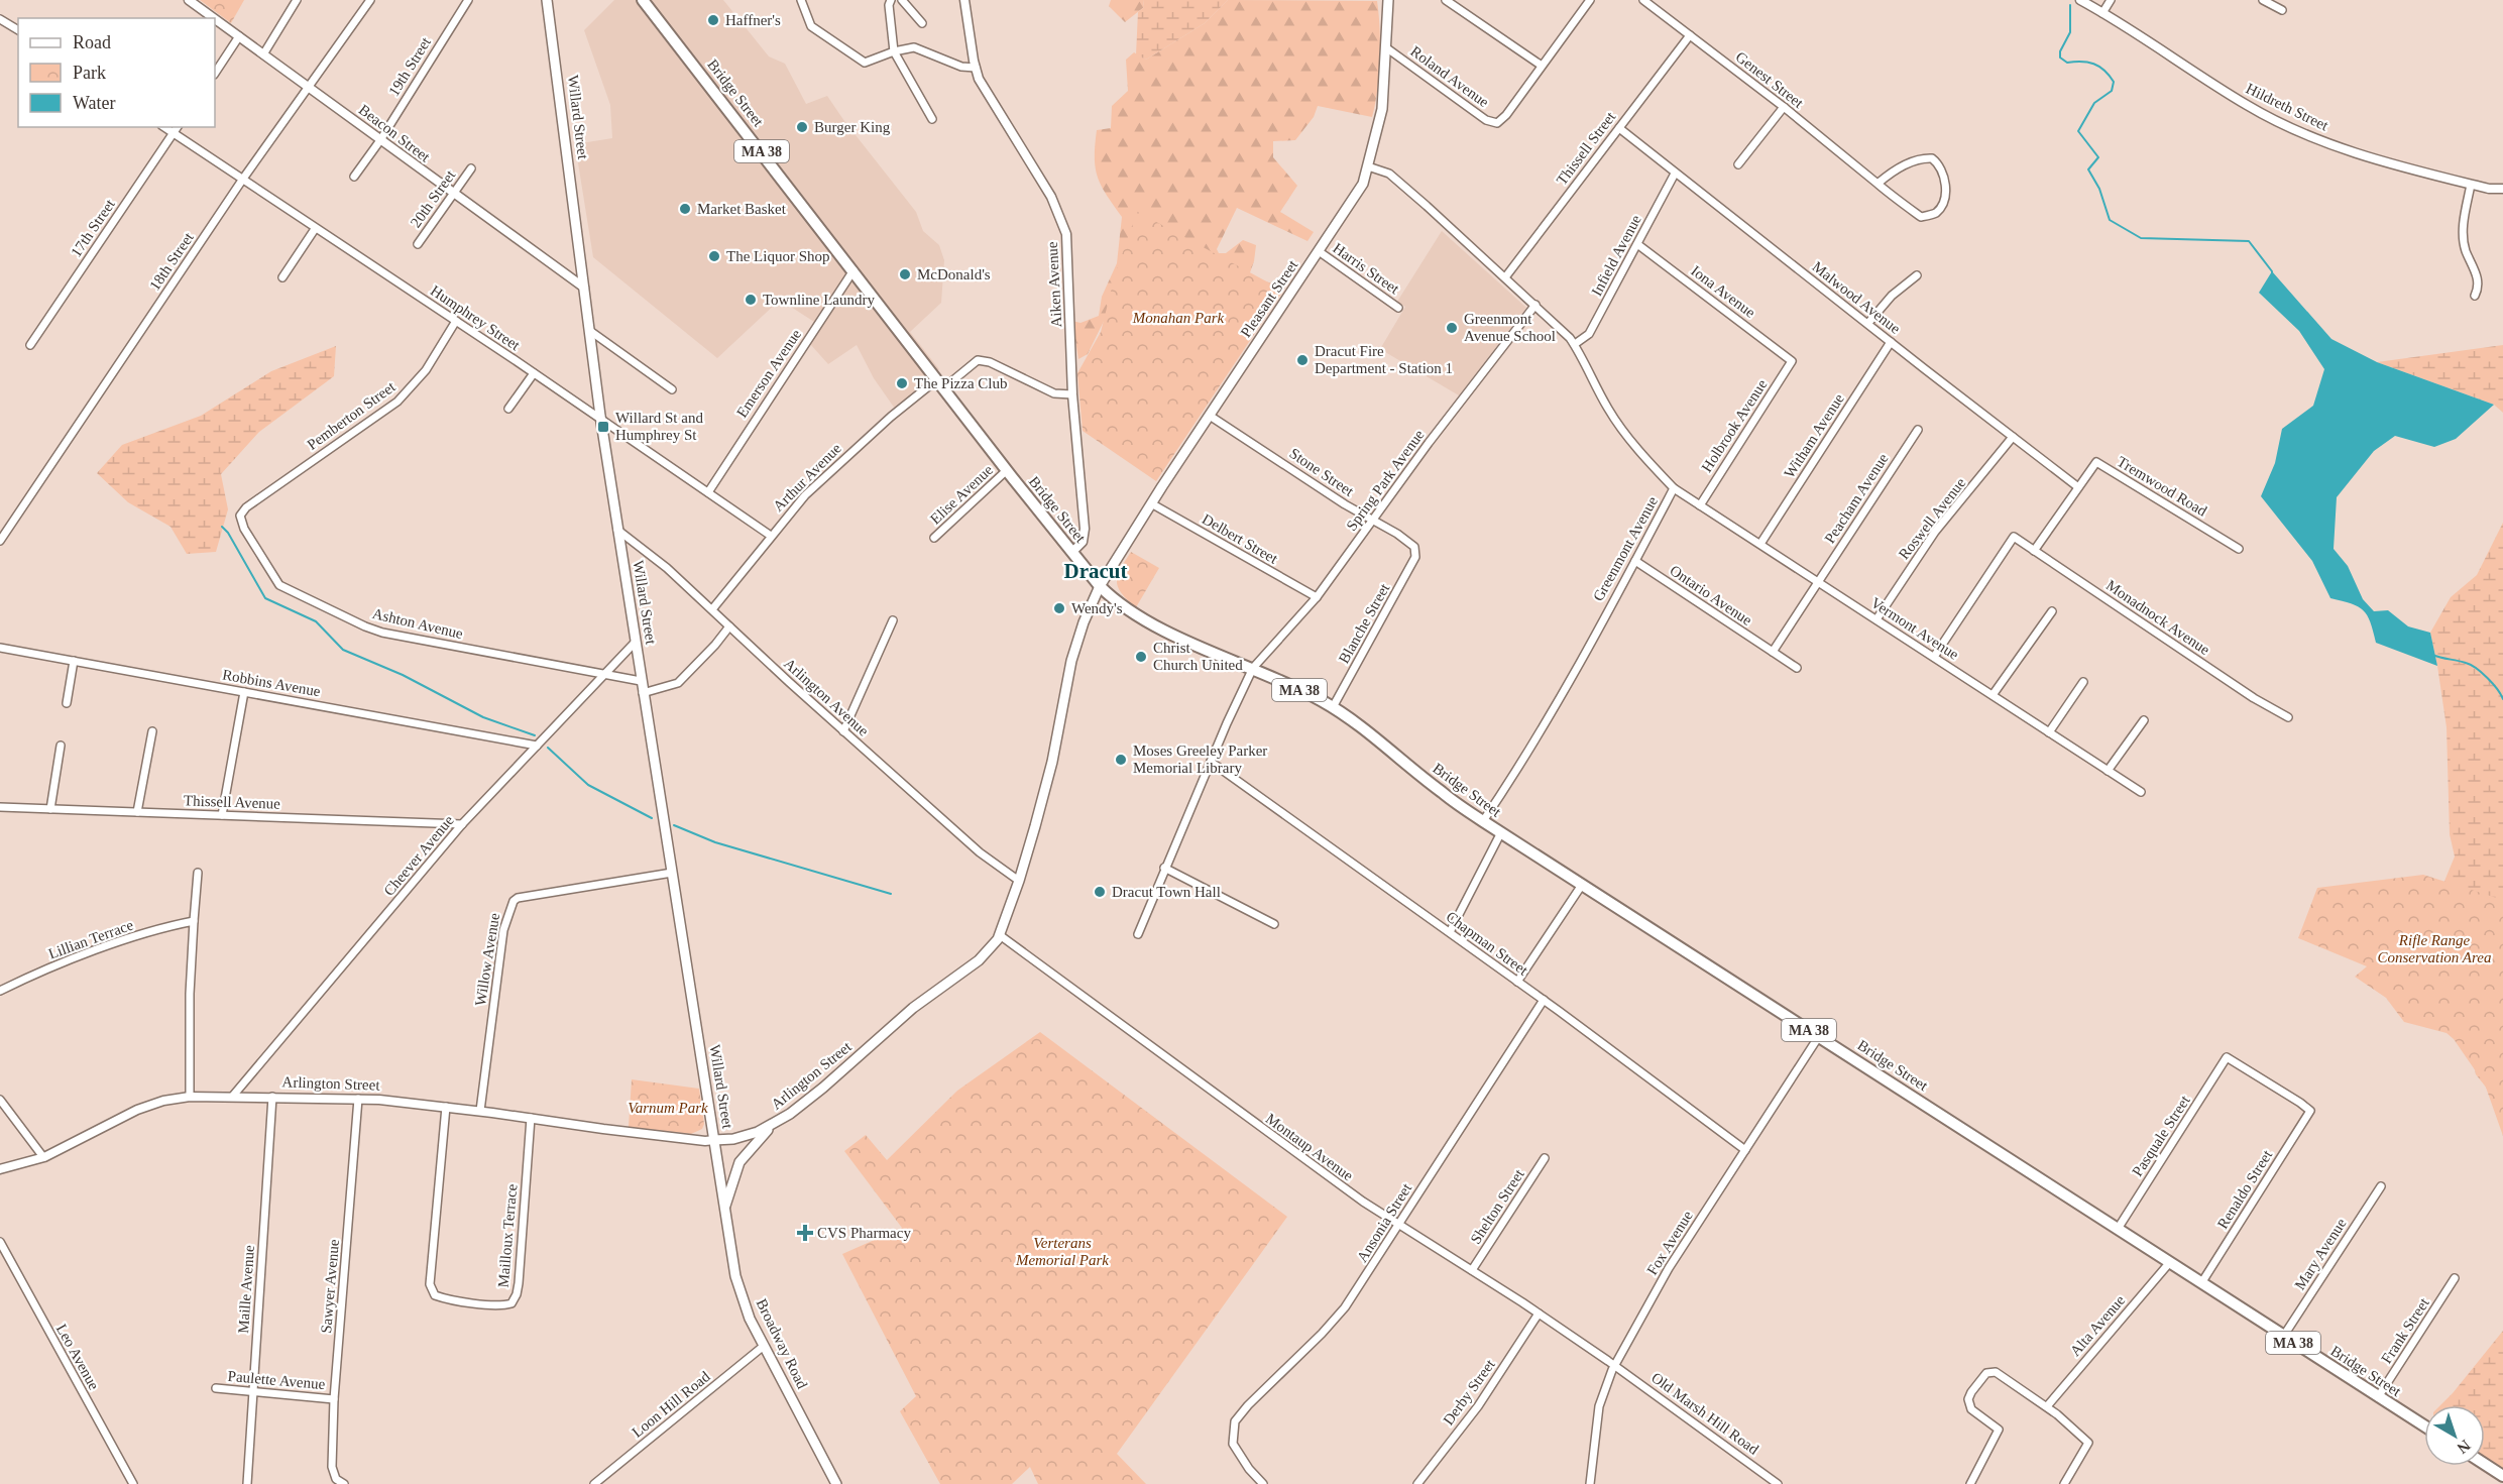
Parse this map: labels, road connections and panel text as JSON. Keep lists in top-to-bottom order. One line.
{"streets":{"main road":["Bridge Street","Willard Street","MA 38","Pleasant Street","Arlington Street","Broadway Road"],"street":["19th Street","Roland Avenue","Genest Street","Hildreth Street","Beacon Street","Thissell Street","20th Street","17th Street","Infield Avenue","18th Street","Harris Street","Aiken Avenue","Iona Avenue","Malwood Avenue","Humphrey Street","Emerson Avenue","Pemberton Street","Holbrook Avenue","Witham Avenue","Stone Street","Arthur Avenue","Spring Park Avenue","Tremwood Road","Elise Avenue","Peacham Avenue","Roswell Avenue","Delbert Street","Greenmont Avenue","Ontario Avenue","Monadnock Avenue","Ashton Avenue","Blanche Street","Vermont Avenue","Robbins Avenue","Arlington Avenue","Thissell Avenue","Cheever Avenue","Lillian Terrace","Chapman Street","Willow Avenue","Pasquale Street","Montaup Avenue","Renaldo Street","Shelton Street","Ansonia Street","Mailloux Terrace","Fox Avenue","Mary Avenue","Sawyer Avenue","Maille Avenue","Alta Avenue","Frank Street","Leo Avenue","Paulette Avenue","Derby Street","Loon Hill Road","Old Marsh Hill Road"]},"crossings":[["19th Street","Beacon Street"],["Roland Avenue","Pleasant Street"],["Genest Street","Thissell Street"],["Bridge Street","Aiken Avenue"],["Bridge Street","Pleasant Street"],["Bridge Street","Emerson Avenue"],["Bridge Street","Arthur Avenue"],["Bridge Street","Spring Park Avenue"],["Bridge Street","Elise Avenue"],["Bridge Street","Greenmont Avenue"],["Bridge Street","Blanche Street"],["Bridge Street","Arlington Street"],["Bridge Street","Pasquale Street"],["Bridge Street","Renaldo Street"],["Bridge Street","Fox Avenue"],["Bridge Street","Mary Avenue"],["Bridge Street","Alta Avenue"],["Bridge Street","Frank Street"],["Willard Street","Beacon Street"],["Willard Street","Humphrey Street"],["Willard Street","Ashton Avenue"],["Willard Street","Arlington Avenue"],["Willard Street","Cheever Avenue"],["Willard Street","Willow Avenue"],["Willard Street","Arlington Street"],["Willard Street","Broadway Road"],["Beacon Street","20th Street"],["Beacon Street","18th Street"],["Thissell Street","Malwood Avenue"],["Thissell Street","Greenmont Avenue"],["17th Street","Humphrey Street"],["Infield Avenue","Iona Avenue"],["Infield Avenue","Malwood Avenue"],["Infield Avenue","Greenmont Avenue"],["18th Street","Humphrey Street"],["Harris Street","Pleasant Street"],["Aiken Avenue","Arthur Avenue"],["Iona Avenue","Holbrook Avenue"],["Malwood Avenue","Witham Avenue"],["Malwood Avenue","Tremwood Road"],["Malwood Avenue","Roswell Avenue"],["Pleasant Street","Stone Street"],["Pleasant Street","Delbert Street"],["Pleasant Street","Greenmont Avenue"],["Pleasant Street","Arlington Street"],["Humphrey Street","Emerson Avenue"],["Humphrey Street","Pemberton Street"],["Humphrey Street","Arthur Avenue"],["Pemberton Street","Ashton Avenue"],["Holbrook Avenue","Vermont Avenue"],["Witham Avenue","Vermont Avenue"],["Stone Street","Spring Park Avenue"],["Stone Street","Blanche Street"],["Arthur Avenue","Arlington Avenue"],["Spring Park Avenue","Delbert Street"],["Spring Park Avenue","Greenmont Avenue"],["Spring Park Avenue","Chapman Street"],["Peacham Avenue","Vermont Avenue"],["Roswell Avenue","Vermont Avenue"],["Greenmont Avenue","Ontario Avenue"],["Greenmont Avenue","Vermont Avenue"],["Monadnock Avenue","Vermont Avenue"],["Ashton Avenue","Cheever Avenue"],["Robbins Avenue","Cheever Avenue"],["Arlington Avenue","Arlington Street"],["Thissell Avenue","Cheever Avenue"],["Cheever Avenue","Arlington Street"],["Chapman Street","Ansonia Street"],["Chapman Street","Fox Avenue"],["Willow Avenue","Arlington Street"],["Arlington Street","Montaup Avenue"],["Arlington Street","Mailloux Terrace"],["Arlington Street","Sawyer Avenue"],["Arlington Street","Maille Avenue"],["Pasquale Street","Renaldo Street"],["Montaup Avenue","Shelton Street"],["Montaup Avenue","Ansonia Street"],["Montaup Avenue","Fox Avenue"],["Montaup Avenue","Derby Street"],["Montaup Avenue","Old Marsh Hill Road"],["Fox Avenue","Old Marsh Hill Road"],["Sawyer Avenue","Paulette Avenue"],["Maille Avenue","Paulette Avenue"],["Broadway Road","Loon Hill Road"]],"districts":["Dracut"],"parks":["Monahan Park","Rifle Range Conservation Area","Varnum Park","Verterans Memorial Park"],"places":{"other":["Haffner's","Burger King","Market Basket","The Liquor Shop","McDonald's","Townline Laundry","Greenmont Avenue School","Dracut Fire Department - Station 1","The Pizza Club","Wendy's","Christ Church United","Moses Greeley Parker Memorial Library","Dracut Town Hall"],"transit":["Willard St and Humphrey St"],"health":["CVS Pharmacy"]},"legend":["Road","Park","Water"],"north":"bottom right"}
